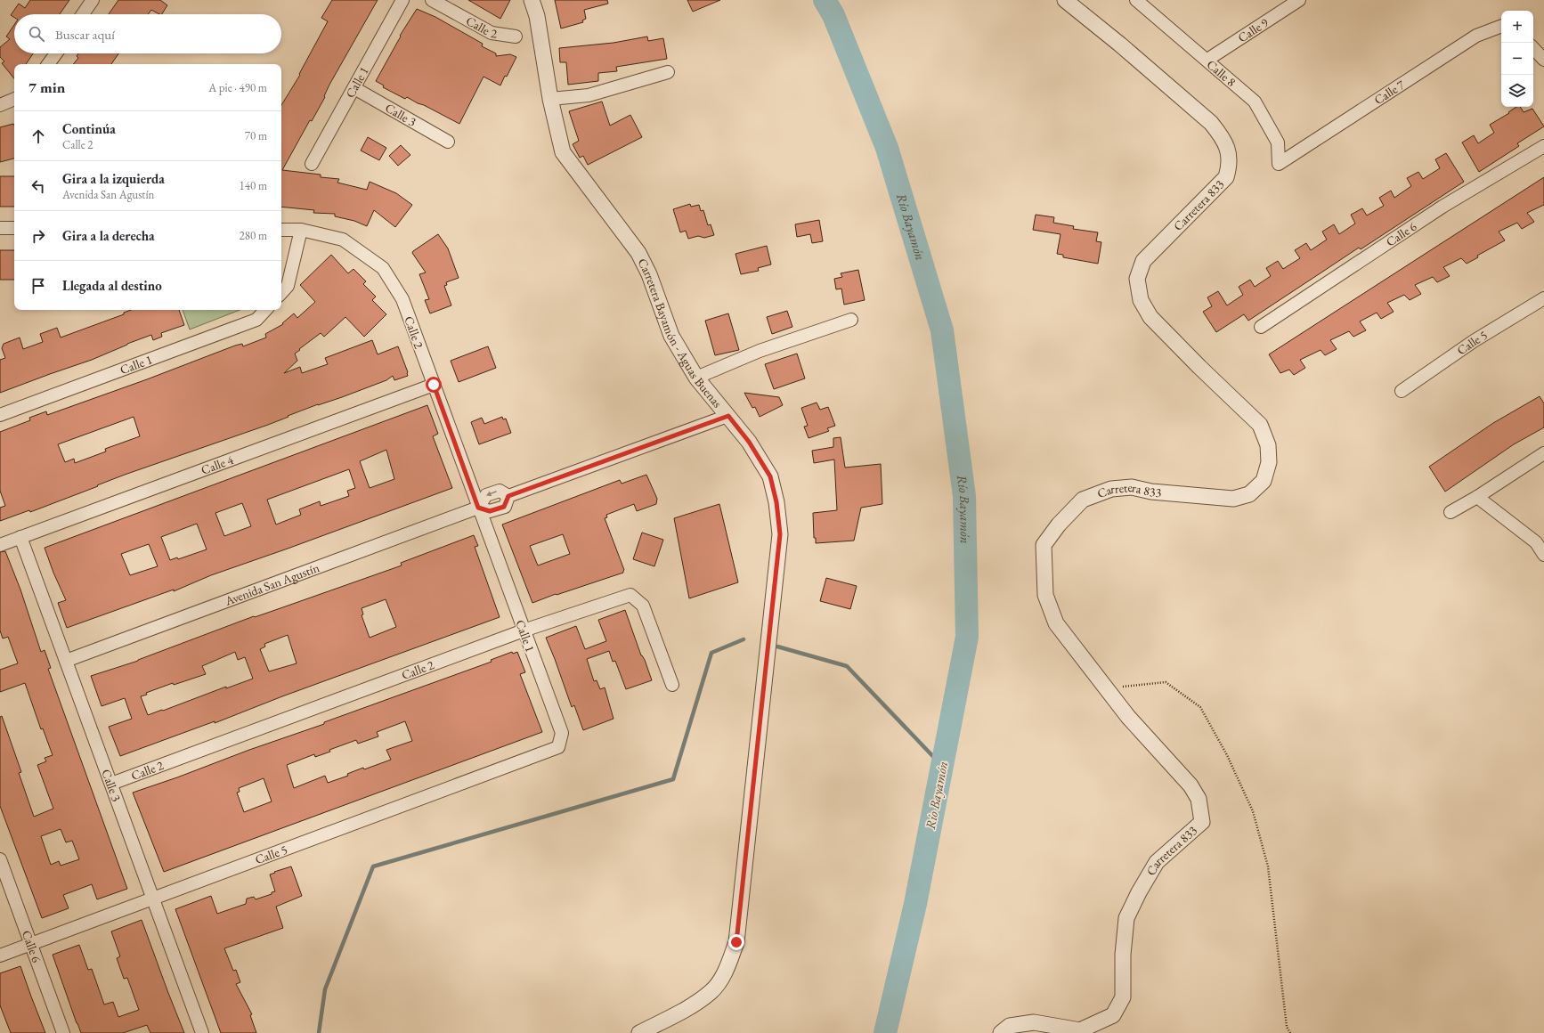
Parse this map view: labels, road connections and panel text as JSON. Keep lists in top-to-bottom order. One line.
{"streets":{"street":["Calle 2","Calle 9","Calle 8","Calle 1","Calle 7","Calle 3","Carretera 833","Calle 6","Carretera Bayamón - Aguas Buenas","Calle 5","Calle 4","Avenida San Agustín"]},"crossings":[["Calle 2","Calle 1"],["Calle 2","Calle 3"],["Calle 2","Calle 4"],["Calle 2","Avenida San Agustín"],["Calle 9","Calle 8"],["Calle 8","Calle 7"],["Calle 1","Calle 3"],["Calle 1","Calle 5"],["Calle 1","Avenida San Agustín"],["Calle 3","Calle 5"],["Calle 3","Calle 4"],["Calle 3","Avenida San Agustín"],["Calle 6","Calle 5"],["Carretera Bayamón - Aguas Buenas","Avenida San Agustín"]],"water":["Río Bayamón"],"page":{"map_buttons":["+","−"],"search":"Buscar aquí","heading":["7 min","A pie · 490 m"],"list":[["Continúa","Calle 2","70 m"],["Gira a la izquierda","Avenida San Agustín","140 m"],["Gira a la derecha","280 m"],"Llegada al destino"]}}
